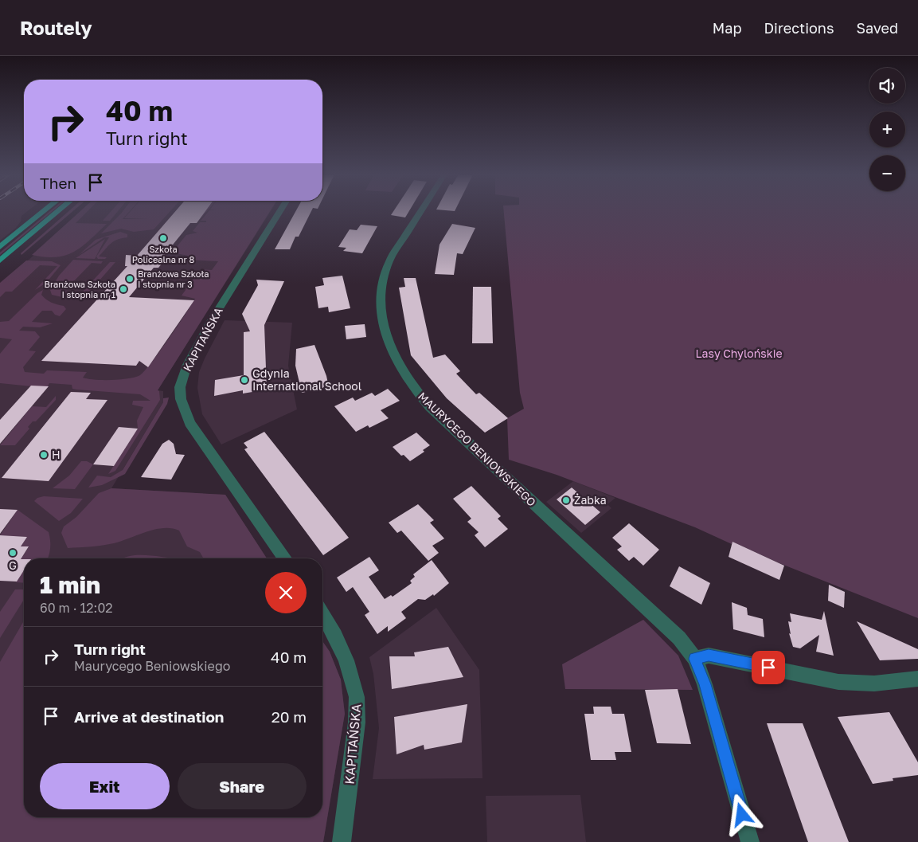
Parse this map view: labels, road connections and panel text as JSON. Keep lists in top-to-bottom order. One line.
{"streets":{"street":["KAPITAŃSKA","MAURYCEGO BENIOWSKIEGO"]},"parks":["Lasy Chylońskie"],"places":["Szkoła Policealna nr 8","Branżowa Szkoła I stopnia nr 3","Branżowa Szkoła I stopnia nr 1","Gdynia International School","H","Żabka","G"],"page":{"header":"Routely","nav":["Map","Directions","Saved"],"map_buttons":["+","−"],"turn":["40 m","Turn right"],"then":"Then","heading":["1 min","60 m · 12:02"],"list":[{"name":"Turn right","note":"Maurycego Beniowskiego","value":"40 m"},{"name":"Arrive at destination","value":"20 m"}],"buttons":["Exit","Share"]}}
